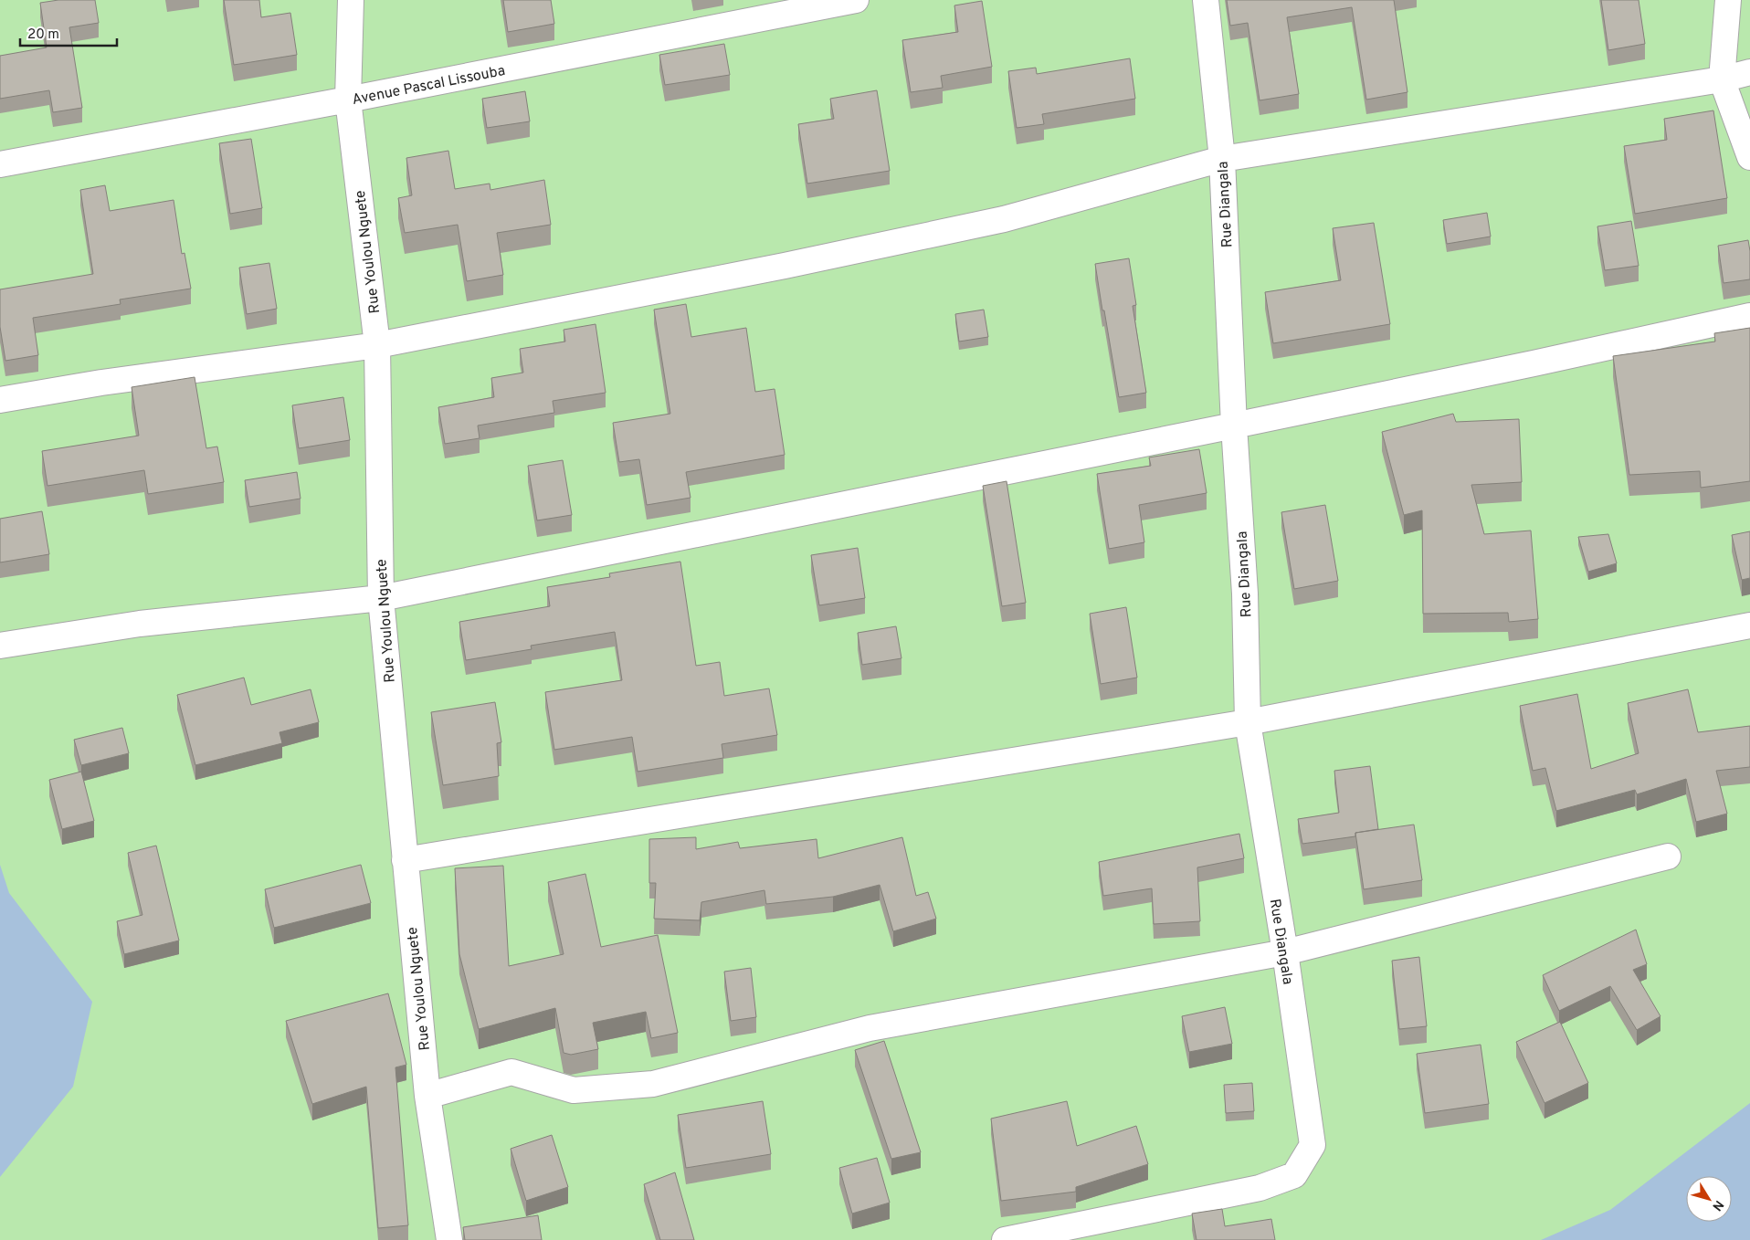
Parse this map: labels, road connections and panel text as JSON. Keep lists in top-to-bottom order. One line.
{"streets":{"street":["Avenue Pascal Lissouba","Rue Diangala","Rue Youlou Nguete"]},"crossings":[["Avenue Pascal Lissouba","Rue Youlou Nguete"]],"scale_bar":"20 m","north":"bottom right"}
